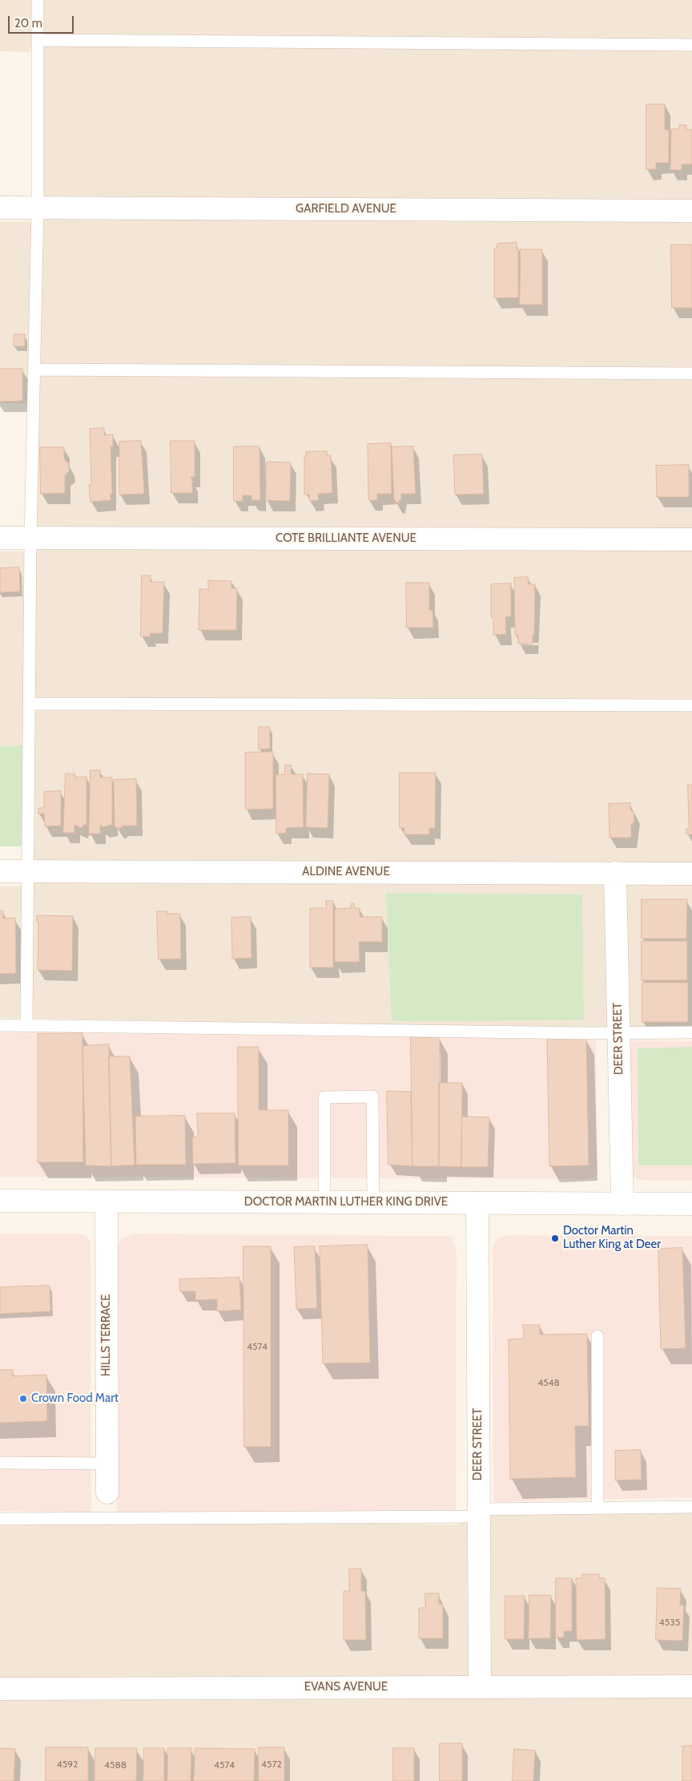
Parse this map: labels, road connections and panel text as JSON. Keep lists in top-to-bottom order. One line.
{"streets":{"street":["GARFIELD AVENUE","COTE BRILLIANTE AVENUE","ALDINE AVENUE","DEER STREET","DOCTOR MARTIN LUTHER KING DRIVE","HILLS TERRACE","EVANS AVENUE"]},"crossings":[["ALDINE AVENUE","DEER STREET"],["DEER STREET","DOCTOR MARTIN LUTHER KING DRIVE"],["DEER STREET","EVANS AVENUE"],["DOCTOR MARTIN LUTHER KING DRIVE","HILLS TERRACE"]],"places":["Doctor Martin Luther King at Deer","Crown Food Mart"],"house_numbers":["4574","4548","4535","4592","4572","4588","4574"],"scale_bar":"20 m"}
